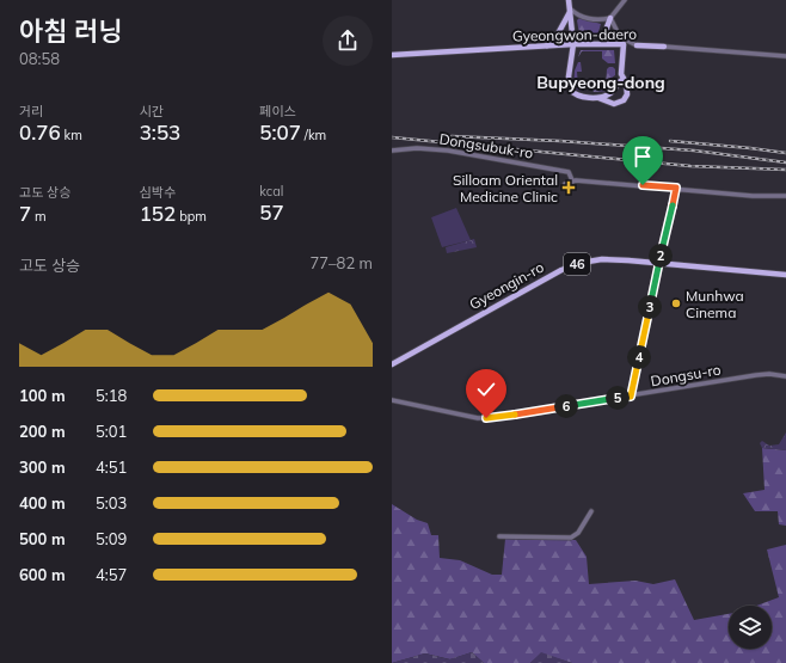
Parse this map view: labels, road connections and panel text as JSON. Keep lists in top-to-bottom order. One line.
{"streets":{"main road":["Gyeongwon-daero","46","Gyeongin-ro"],"street":["Dongsubuk-ro","Dongsu-ro"]},"districts":["Bupyeong-dong"],"places":{"health":["Silloam Oriental Medicine Clinic"],"other":["Munhwa Cinema"]},"page":{"heading":["아침 러닝","08:58"],"stats":[["거리","0.76 km"],["시간","3:53"],["페이스","5:07 /km"],["고도 상승","7 m"],["심박수","152 bpm"],["kcal","57"]],"chart":["고도 상승","77–82 m"],"pins":["2","3","4","5","6"],"list":[{"name":"100 m","note":"5:18"},{"name":"200 m","note":"5:01"},{"name":"300 m","note":"4:51"},{"name":"400 m","note":"5:03"},{"name":"500 m","note":"5:09"},{"name":"600 m","note":"4:57"}]}}
